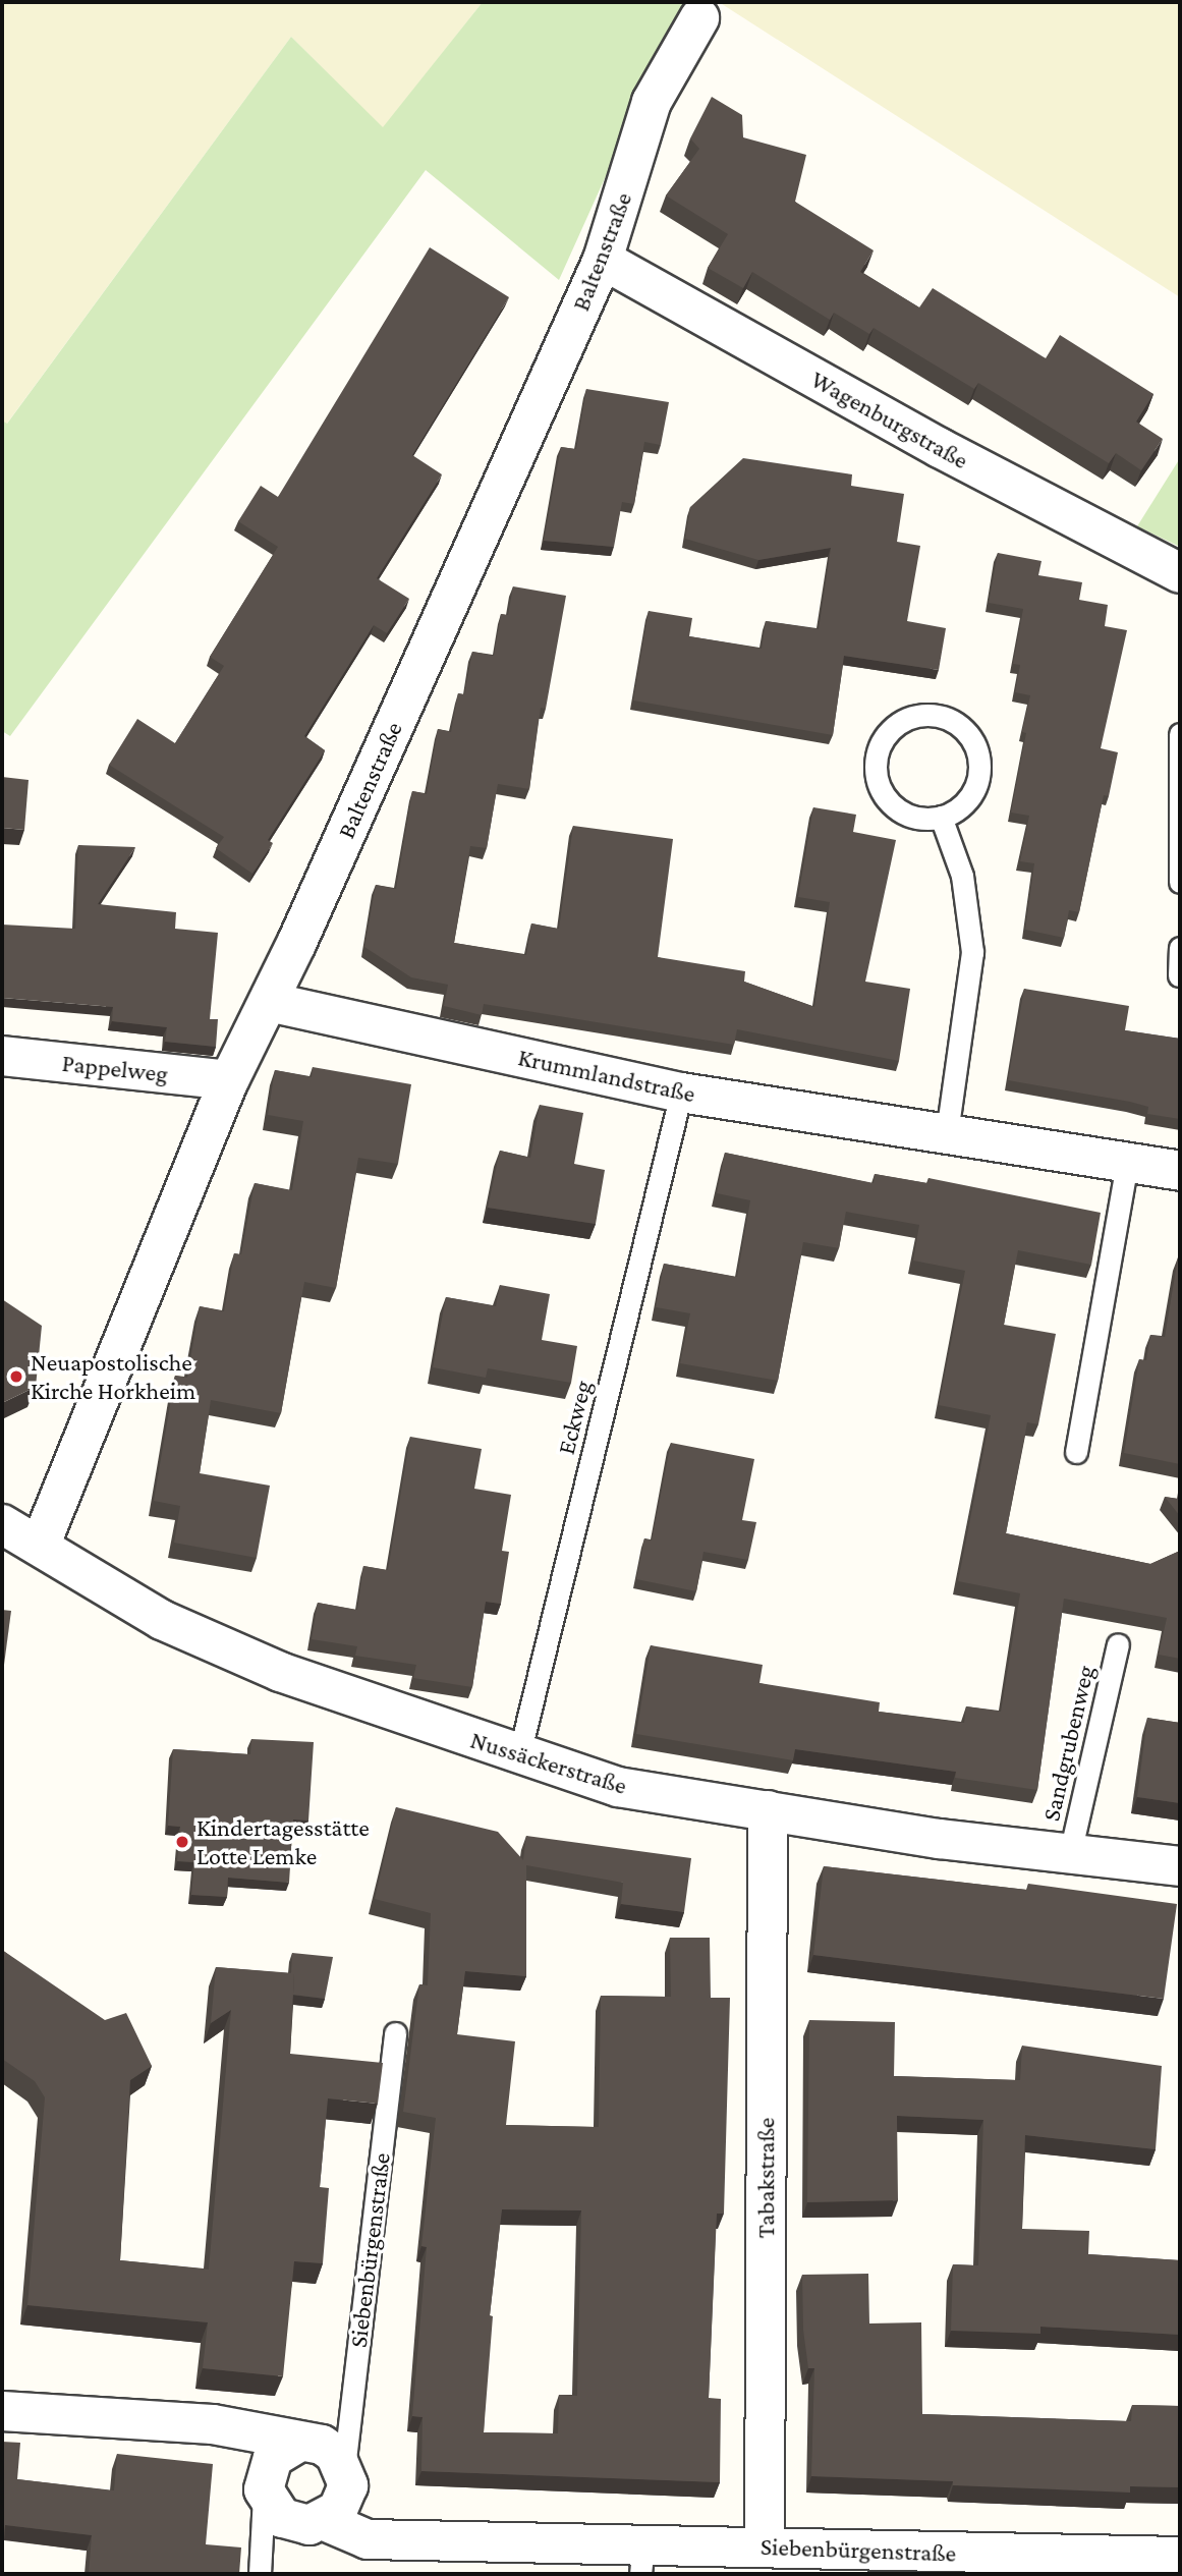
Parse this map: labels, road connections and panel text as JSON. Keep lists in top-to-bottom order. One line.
{"streets":{"street":["Baltenstraße","Wagenburgstraße","Pappelweg","Krummlandstraße","Nussäckerstraße","Tabakstraße","Siebenbürgenstraße"],"lane":["Eckweg","Sandgrubenweg"]},"crossings":[["Baltenstraße","Wagenburgstraße"],["Baltenstraße","Pappelweg"],["Baltenstraße","Krummlandstraße"],["Baltenstraße","Nussäckerstraße"],["Krummlandstraße","Eckweg"],["Eckweg","Nussäckerstraße"],["Sandgrubenweg","Nussäckerstraße"],["Nussäckerstraße","Tabakstraße"],["Tabakstraße","Siebenbürgenstraße"]],"places":["Neuapostolische Kirche Horkheim","Kindertagesstätte Lotte Lemke"]}
